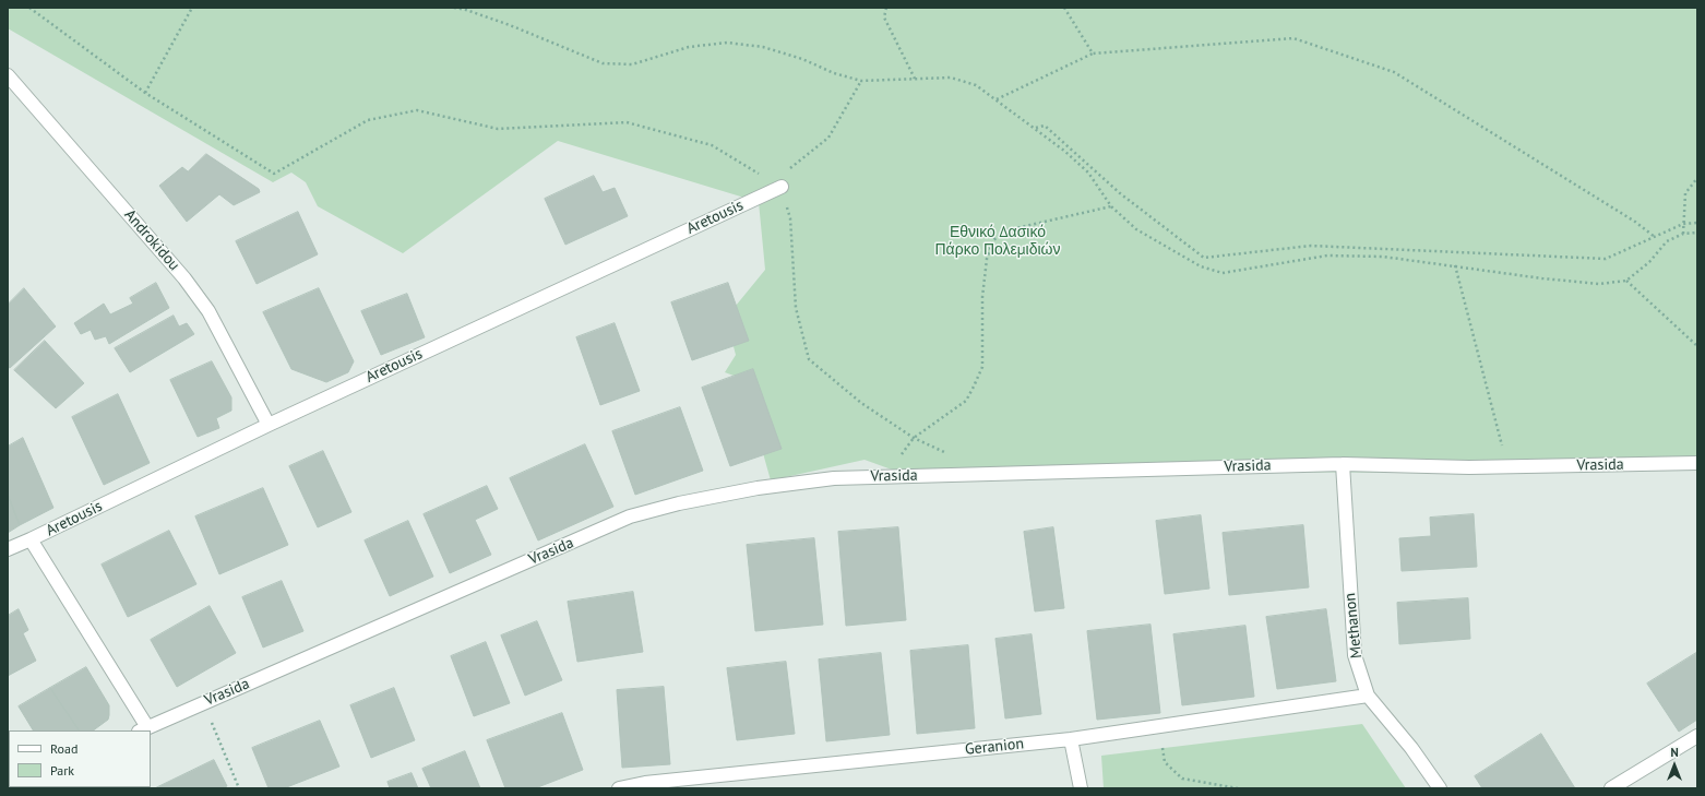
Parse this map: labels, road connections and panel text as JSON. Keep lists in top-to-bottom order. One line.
{"streets":{"street":["Aretousis","Androkidou","Vrasida","Methanon","Geranion"]},"crossings":[["Aretousis","Androkidou"],["Vrasida","Methanon"],["Methanon","Geranion"]],"parks":["Εθνικό Δασικό Πάρκο Πολεμιδιών"],"legend":["Road","Park"],"north":"top"}
